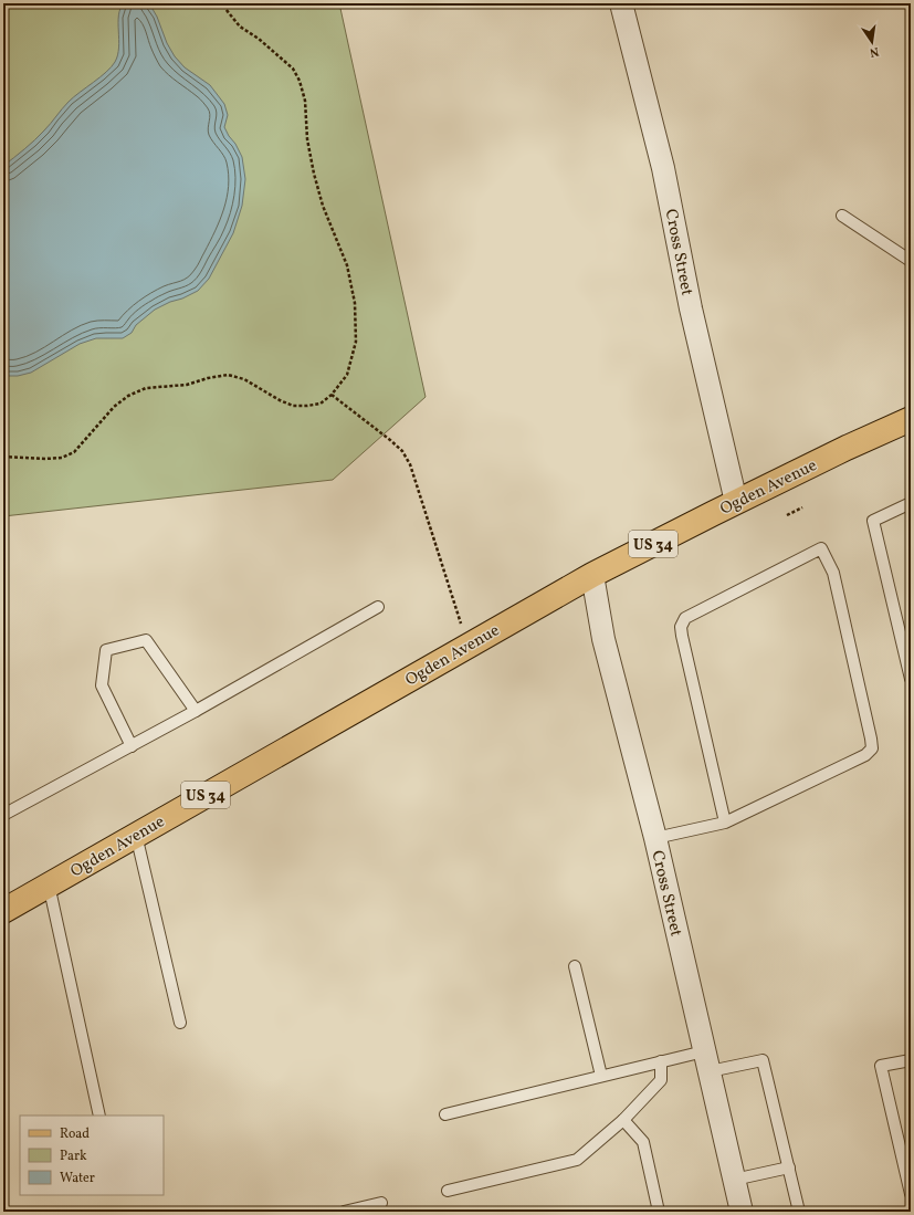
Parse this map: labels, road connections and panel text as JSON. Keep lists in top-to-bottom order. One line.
{"streets":{"main road":["Ogden Avenue","US 34"],"street":["Cross Street"]},"crossings":[["Cross Street","Ogden Avenue"]],"legend":["Road","Park","Water"],"north":"bottom"}
